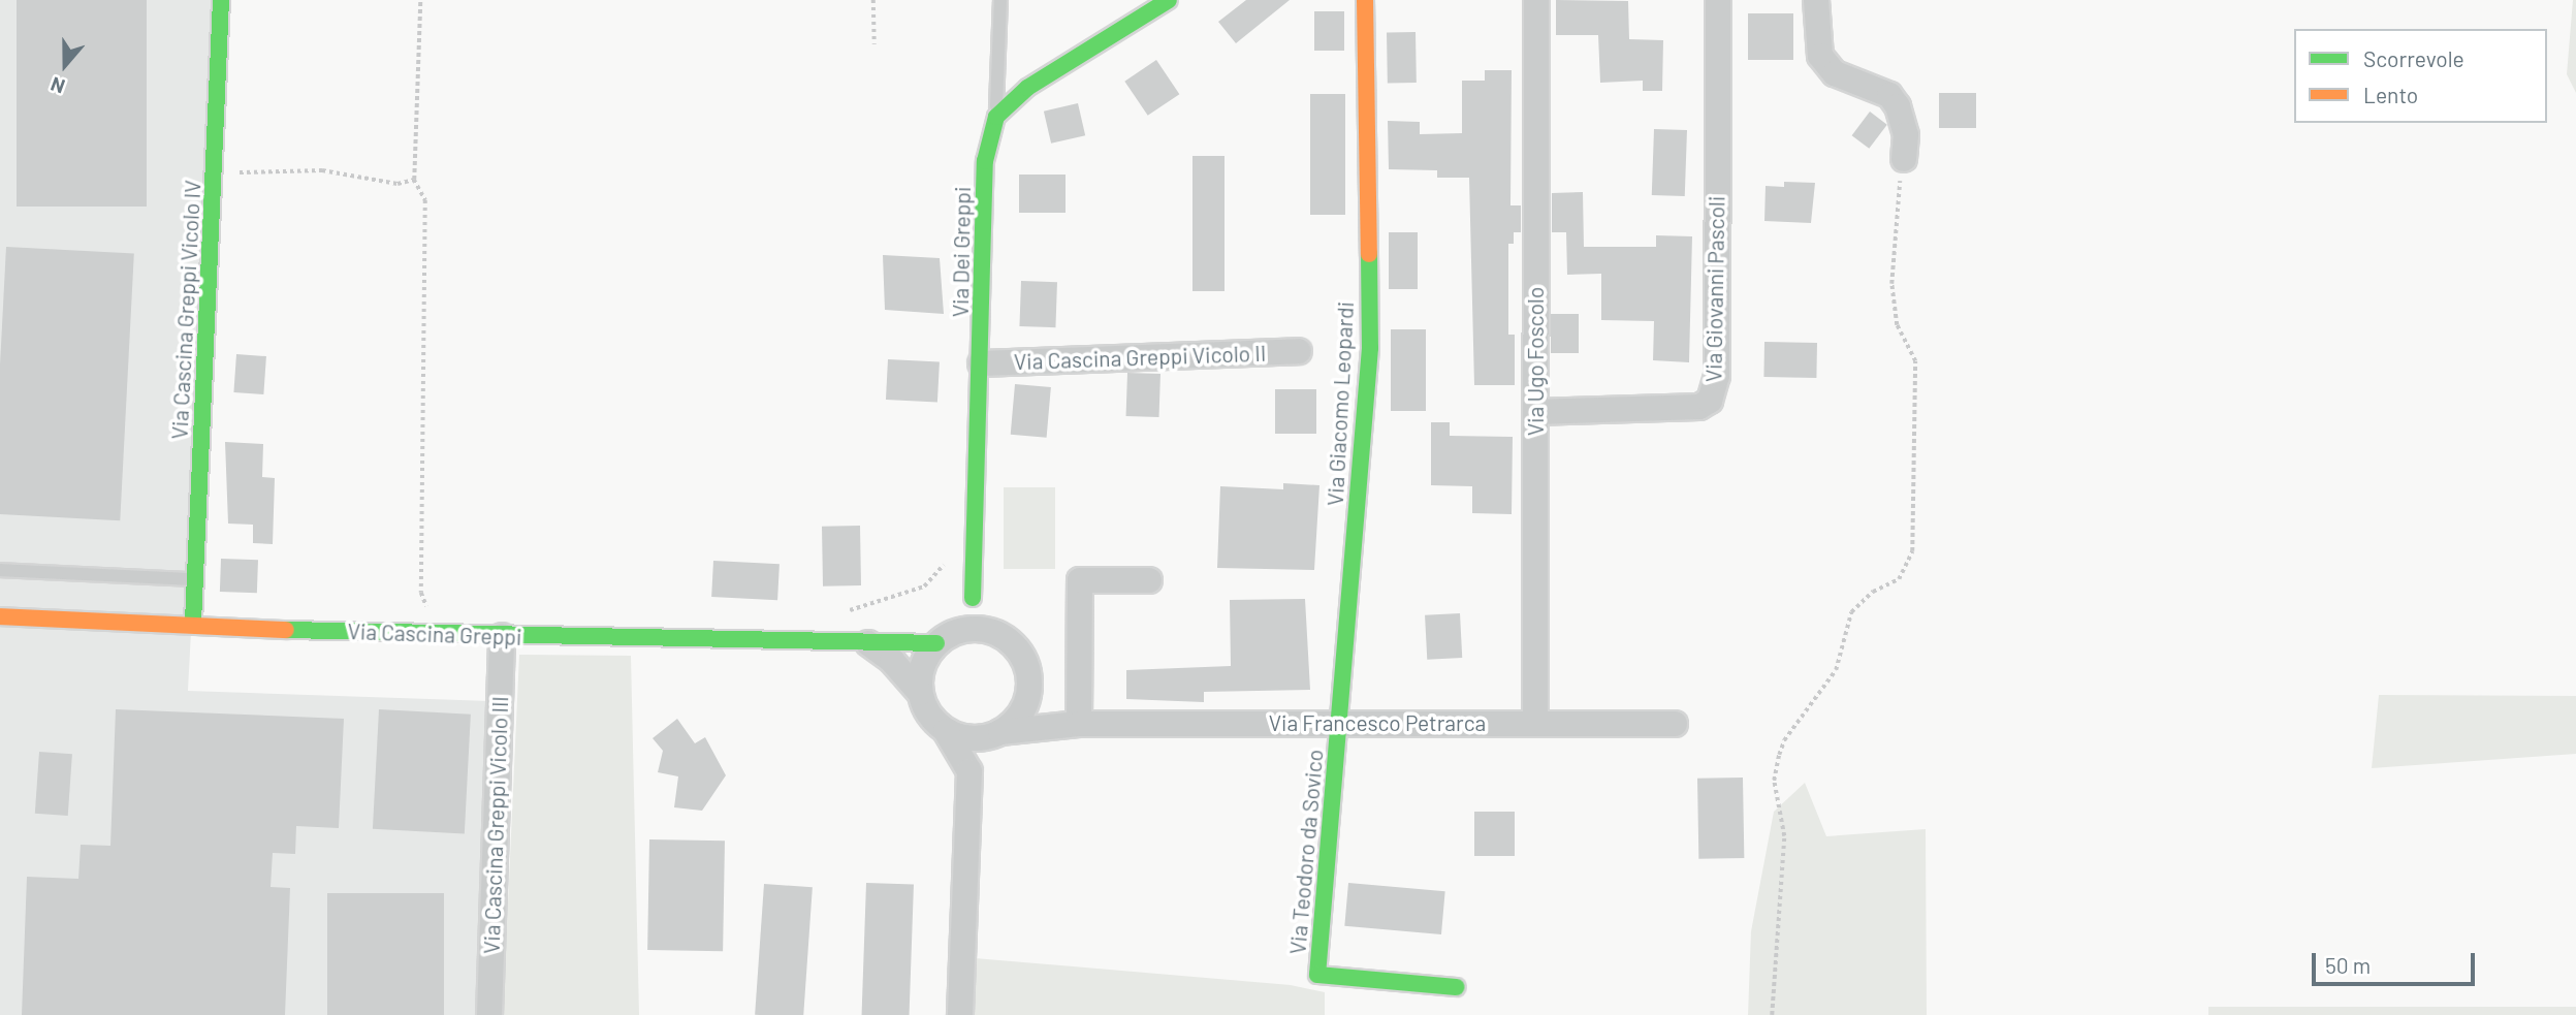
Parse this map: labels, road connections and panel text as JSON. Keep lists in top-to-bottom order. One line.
{"streets":{"street":["Via Dei Greppi","Via Giovanni Pascoli","Via Cascina Greppi Vicolo IV","Via Cascina Greppi Vicolo II","Via Ugo Foscolo","Via Giacomo Leopardi","Via Cascina Greppi","Via Francesco Petrarca","Via Cascina Greppi Vicolo III","Via Teodoro da Sovico"]},"crossings":[["Via Dei Greppi","Via Cascina Greppi Vicolo II"],["Via Giovanni Pascoli","Via Ugo Foscolo"],["Via Cascina Greppi Vicolo IV","Via Cascina Greppi"],["Via Ugo Foscolo","Via Francesco Petrarca"],["Via Giacomo Leopardi","Via Francesco Petrarca"],["Via Giacomo Leopardi","Via Teodoro da Sovico"],["Via Cascina Greppi","Via Francesco Petrarca"],["Via Cascina Greppi","Via Cascina Greppi Vicolo III"],["Via Francesco Petrarca","Via Teodoro da Sovico"]],"legend":["Scorrevole","Lento"],"scale_bar":"50 m","north":"bottom"}
